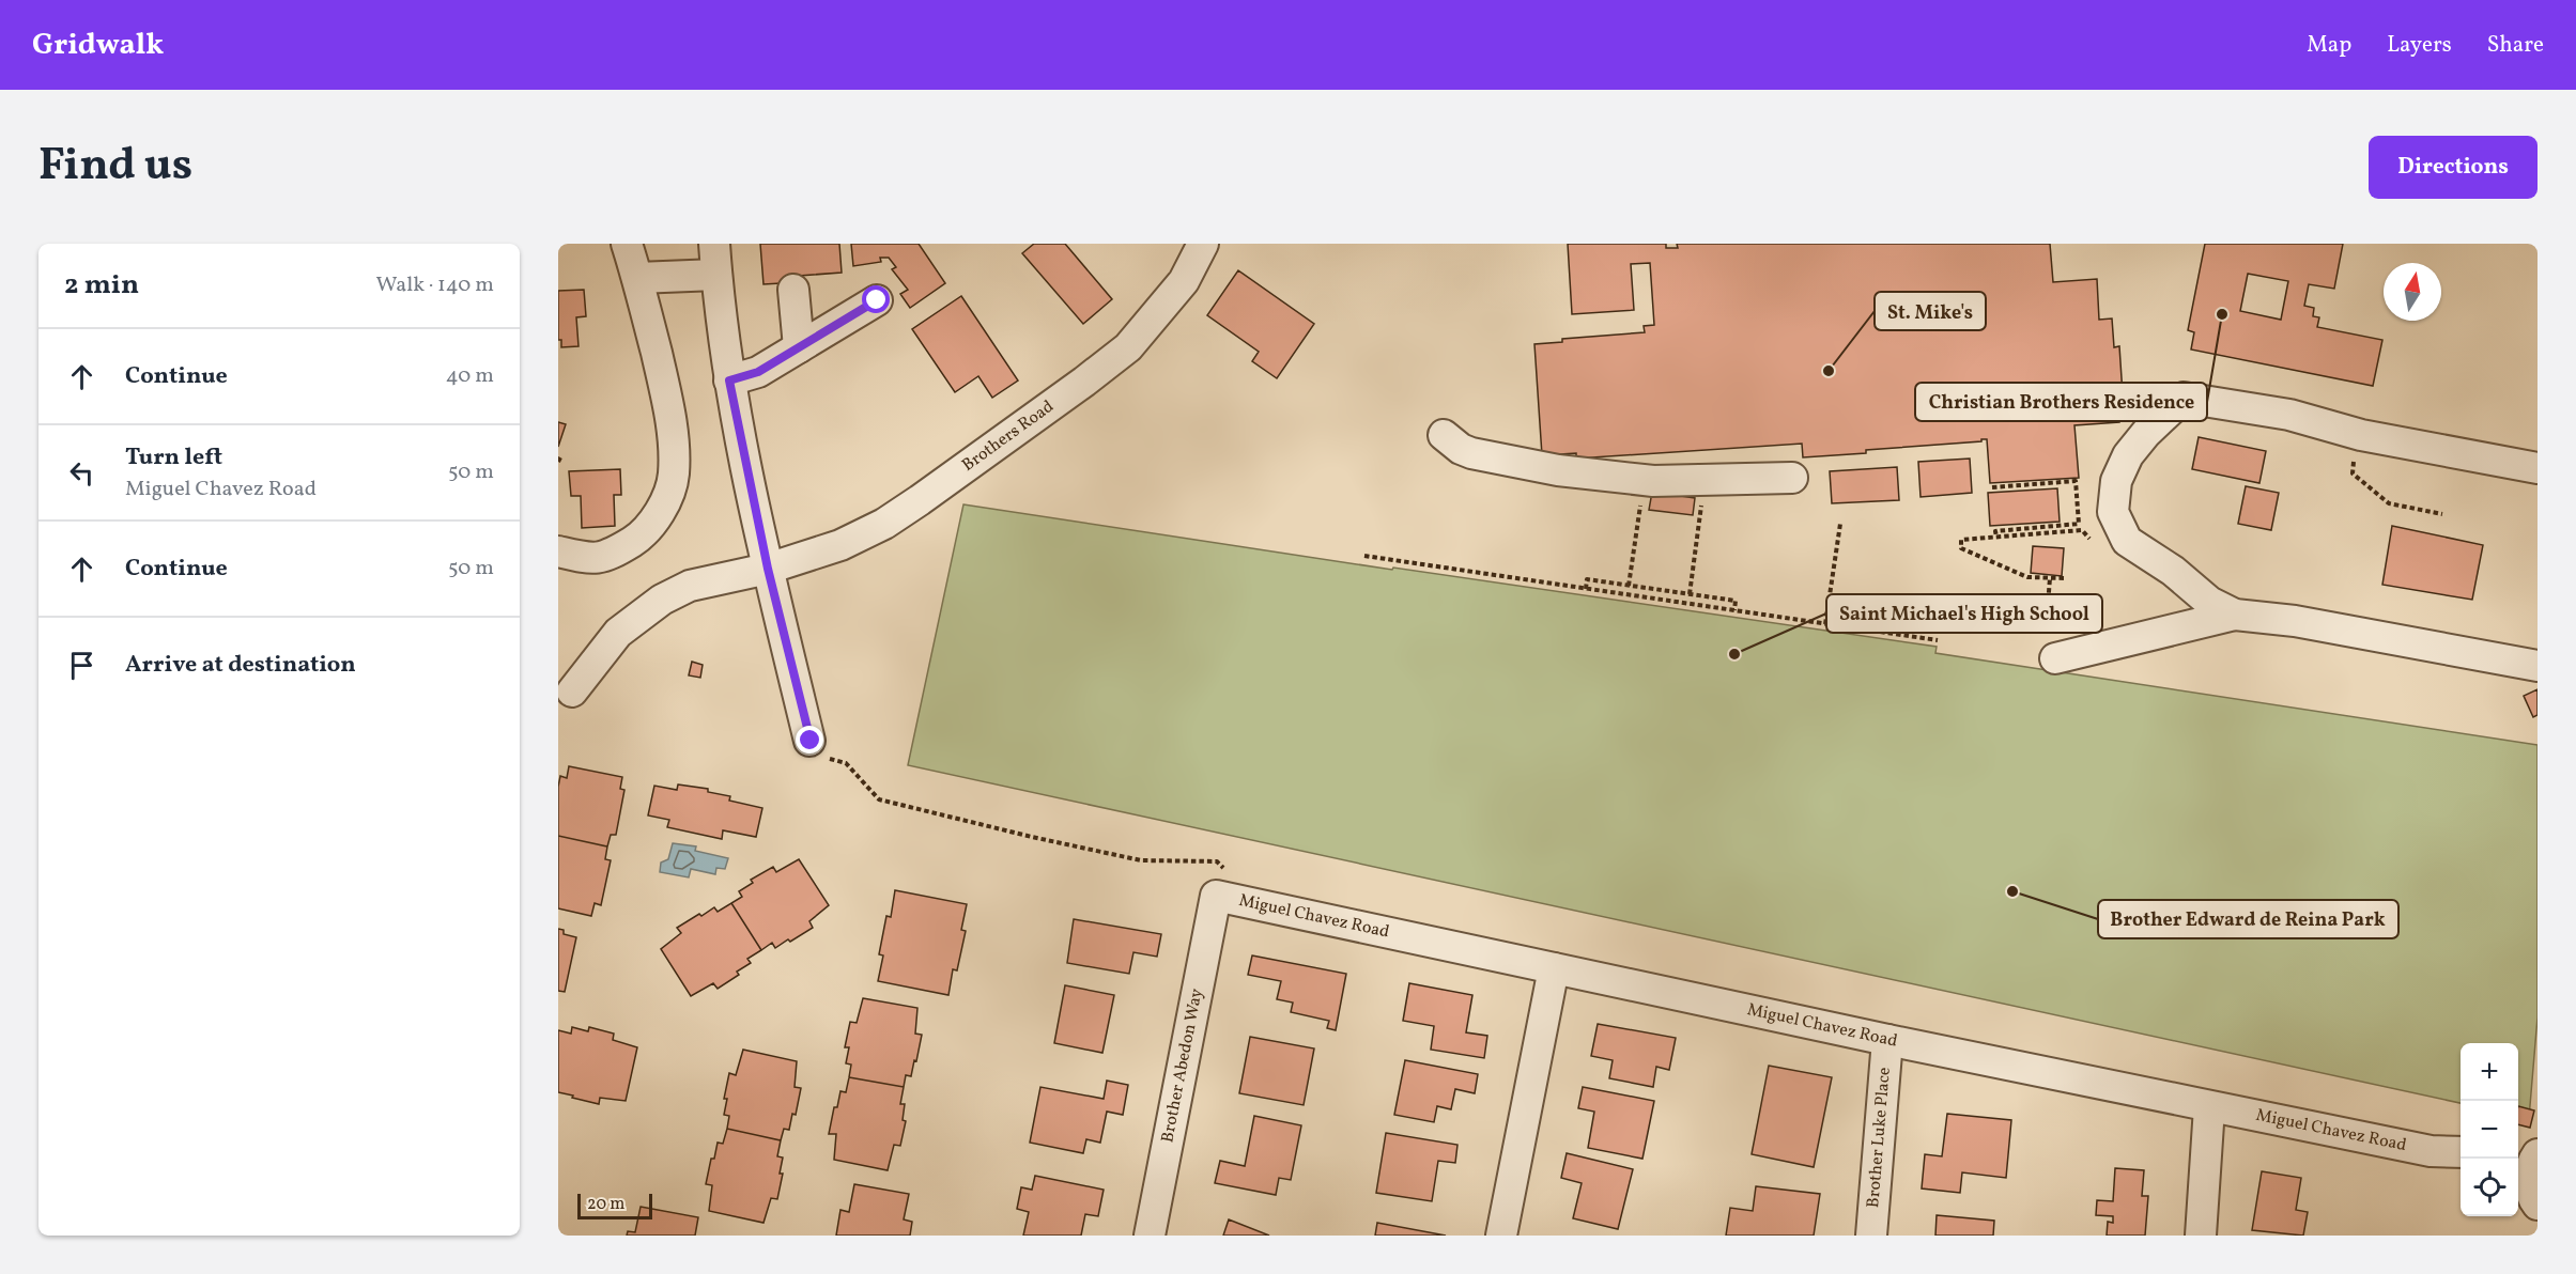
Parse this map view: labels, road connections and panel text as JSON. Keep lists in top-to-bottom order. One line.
{"streets":{"street":["Brothers Road","Miguel Chavez Road","Brother Abedon Way","Brother Luke Place"]},"crossings":[["Miguel Chavez Road","Brother Abedon Way"],["Miguel Chavez Road","Brother Luke Place"]],"places":["Christian Brothers Residence","St. Mike's","Saint Michael's High School","Brother Edward de Reina Park"],"scale_bar":"20 m","north":"top","page":{"header":"Gridwalk","nav":["Map","Layers","Share"],"title":"Find us","buttons":"Directions","heading":["2 min","Walk · 140 m"],"list":[["Continue","40 m"],["Turn left","Miguel Chavez Road","50 m"],["Continue","50 m"],"Arrive at destination"],"map_buttons":["+","−"],"scale":"20 m"}}
